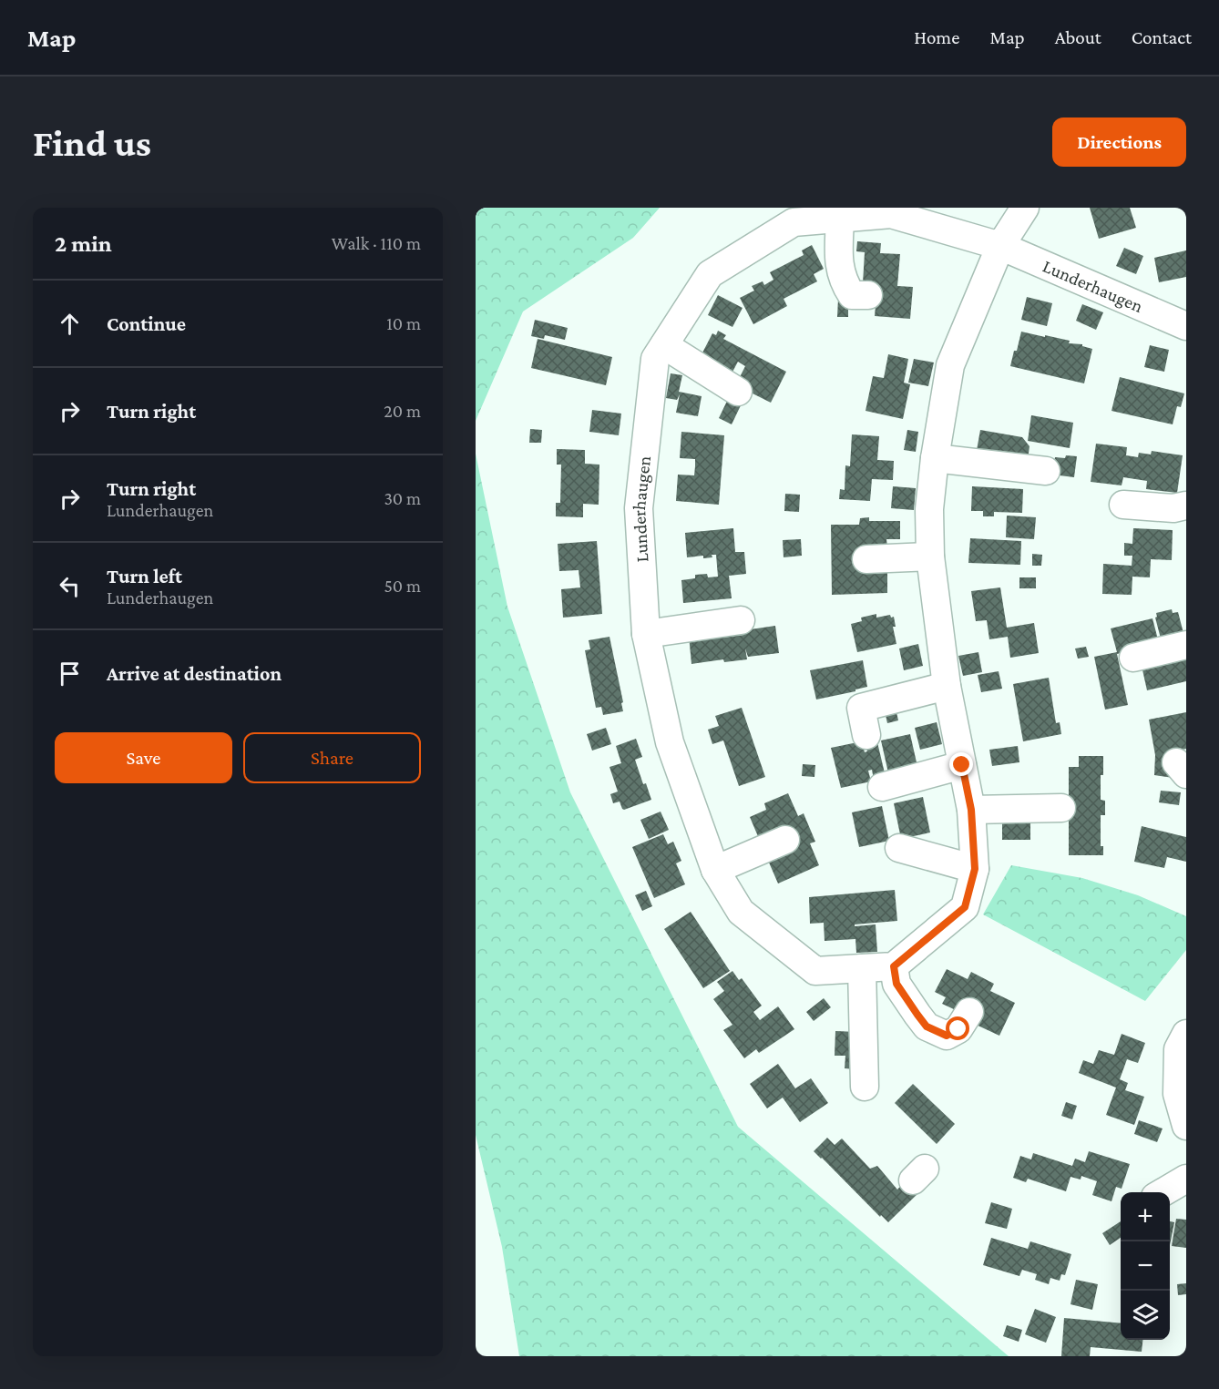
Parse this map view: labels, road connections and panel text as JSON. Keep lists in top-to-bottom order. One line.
{"streets":{"street":["Lunderhaugen"]},"page":{"header":"Map","nav":["Home","Map","About","Contact"],"buttons":["Directions",["Save","Share"]],"title":"Find us","heading":["2 min","Walk · 110 m"],"list":[["Continue","10 m"],["Turn right","20 m"],["Turn right","Lunderhaugen","30 m"],["Turn left","Lunderhaugen","50 m"],"Arrive at destination"],"map_buttons":["+","−"]}}
